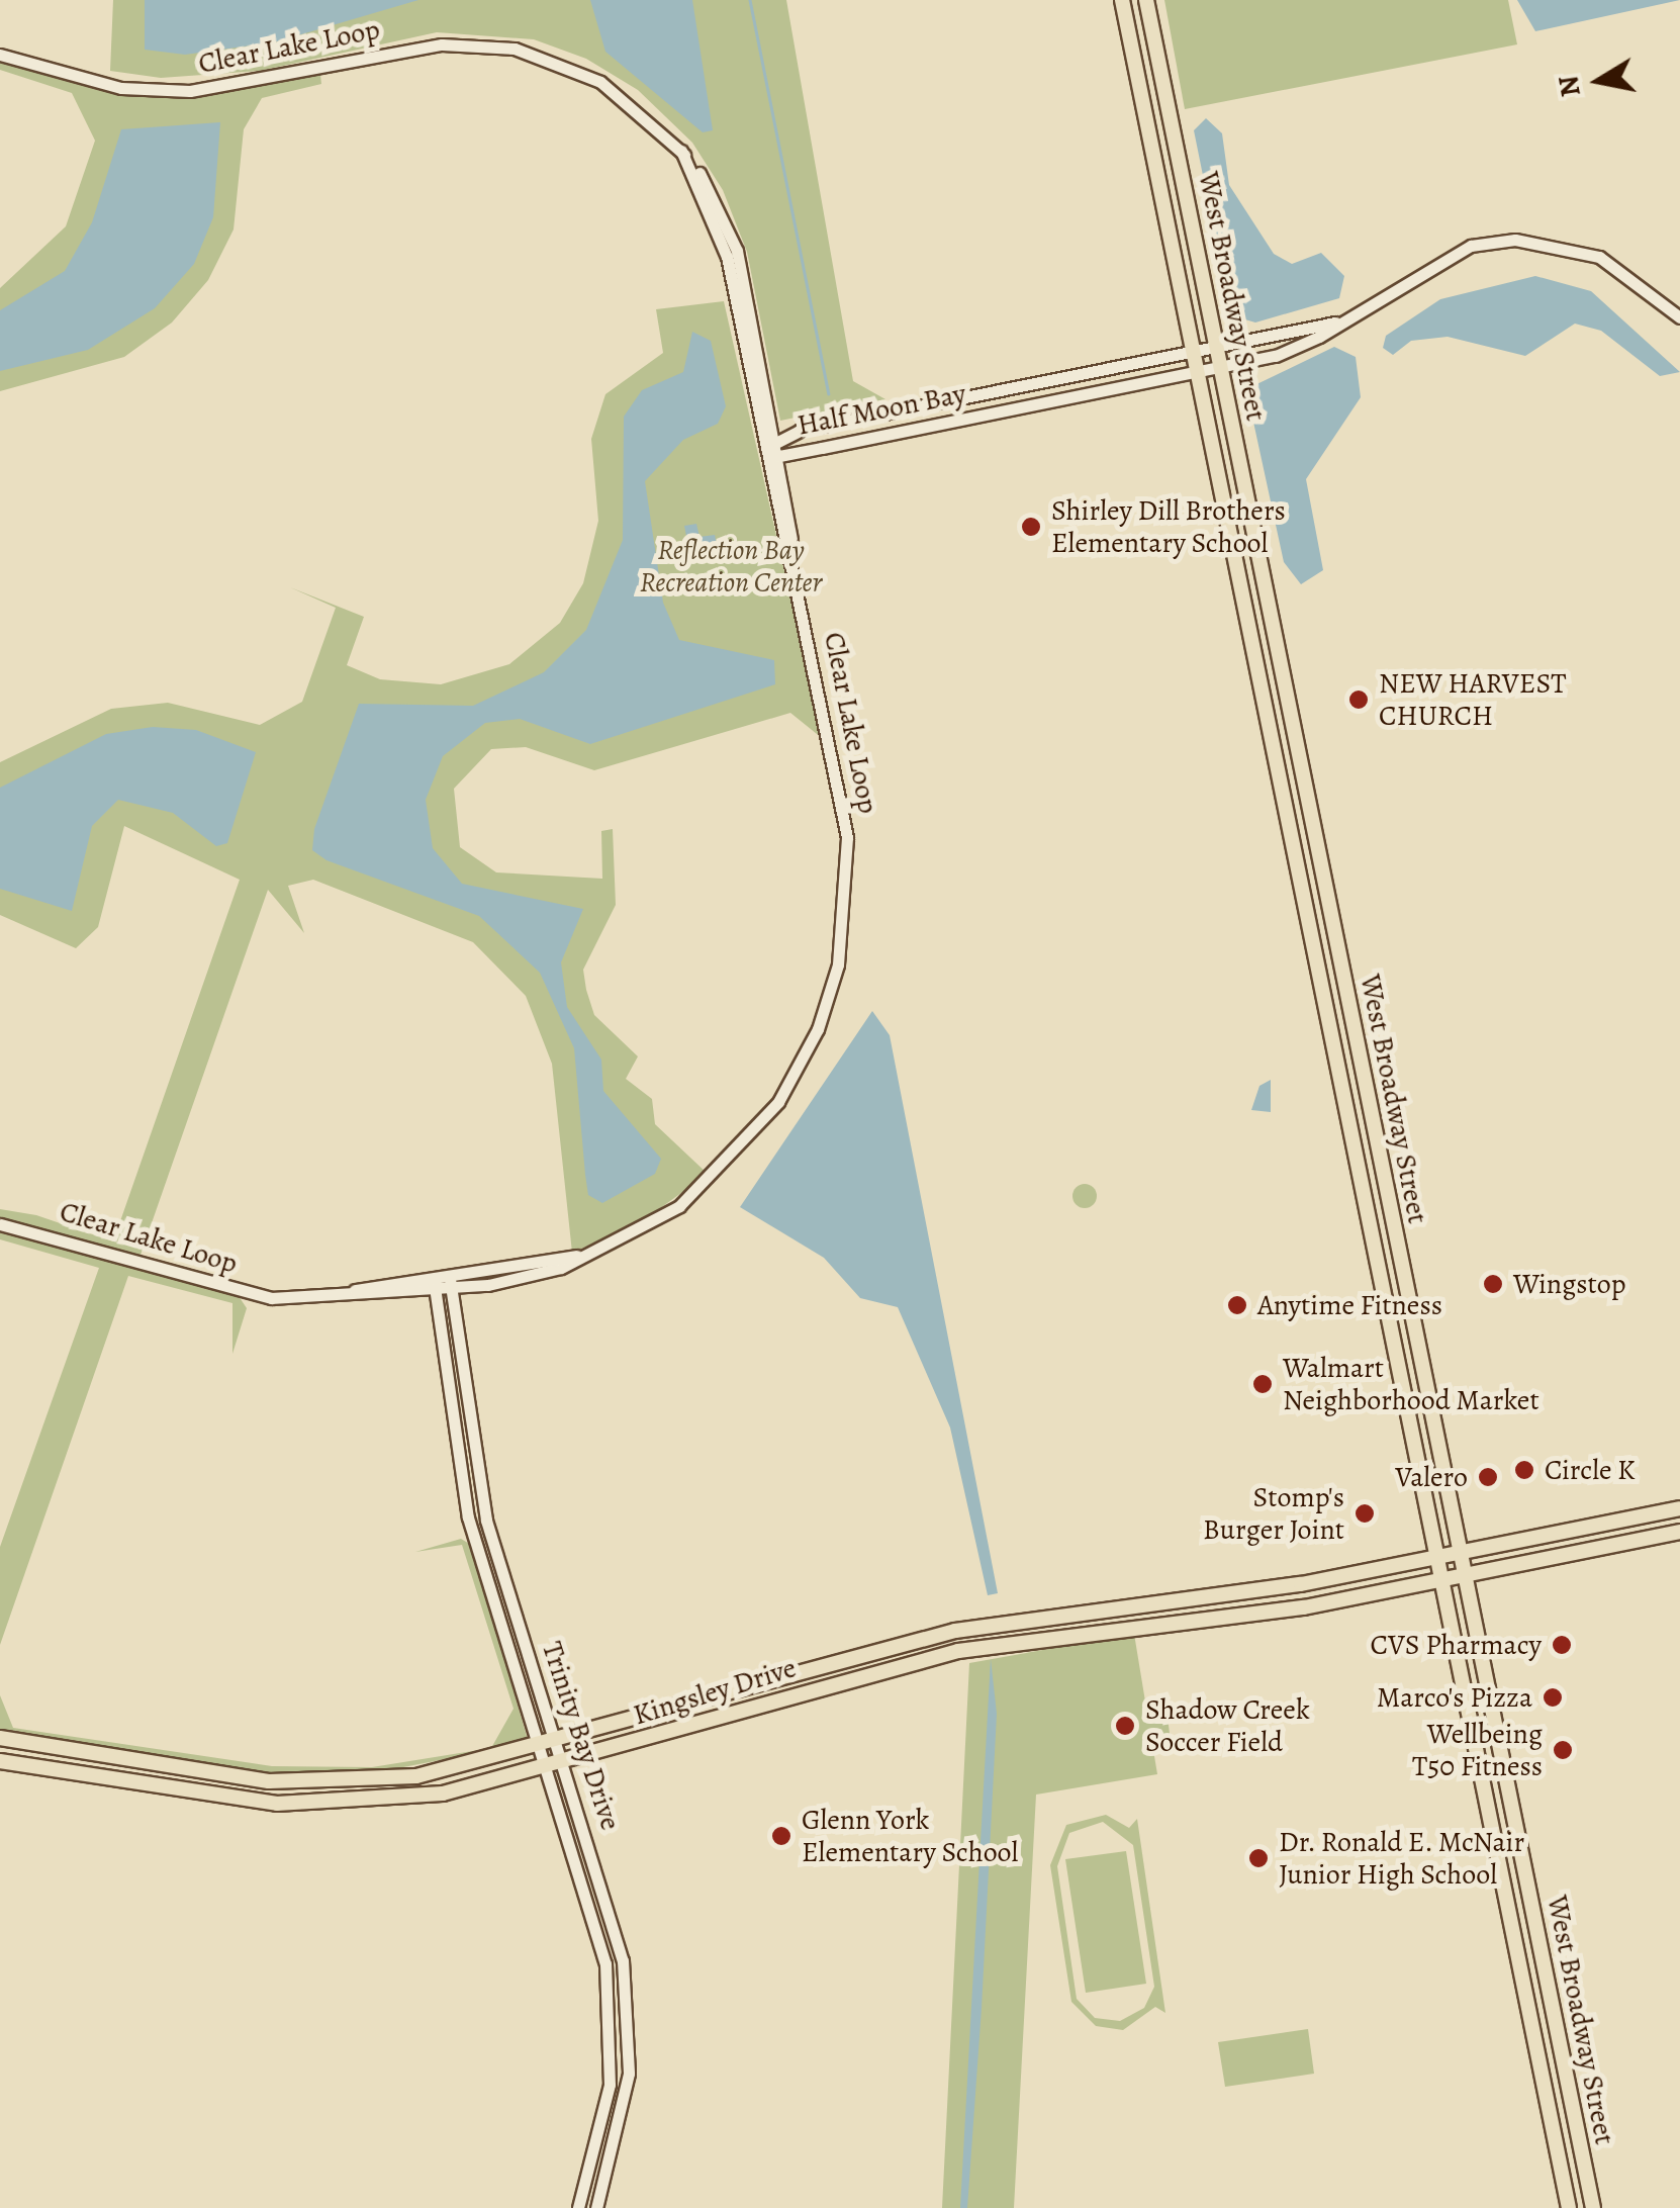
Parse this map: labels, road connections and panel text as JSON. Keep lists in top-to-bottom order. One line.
{"streets":{"main road":["West Broadway Street","Kingsley Drive"],"street":["Clear Lake Loop","Half Moon Bay","Trinity Bay Drive"]},"crossings":[["Clear Lake Loop","Half Moon Bay"],["Clear Lake Loop","Trinity Bay Drive"],["West Broadway Street","Half Moon Bay"],["West Broadway Street","Kingsley Drive"],["Kingsley Drive","Trinity Bay Drive"]],"parks":["Reflection Bay Recreation Center"],"places":["Shirley Dill Brothers Elementary School","NEW HARVEST CHURCH","Wingstop","Anytime Fitness","Walmart Neighborhood Market","Circle K","Valero","Stomp's Burger Joint","CVS Pharmacy","Marco's Pizza","Shadow Creek Soccer Field","Wellbeing T50 Fitness","Glenn York Elementary School","Dr. Ronald E. McNair Junior High School"],"north":"left"}
